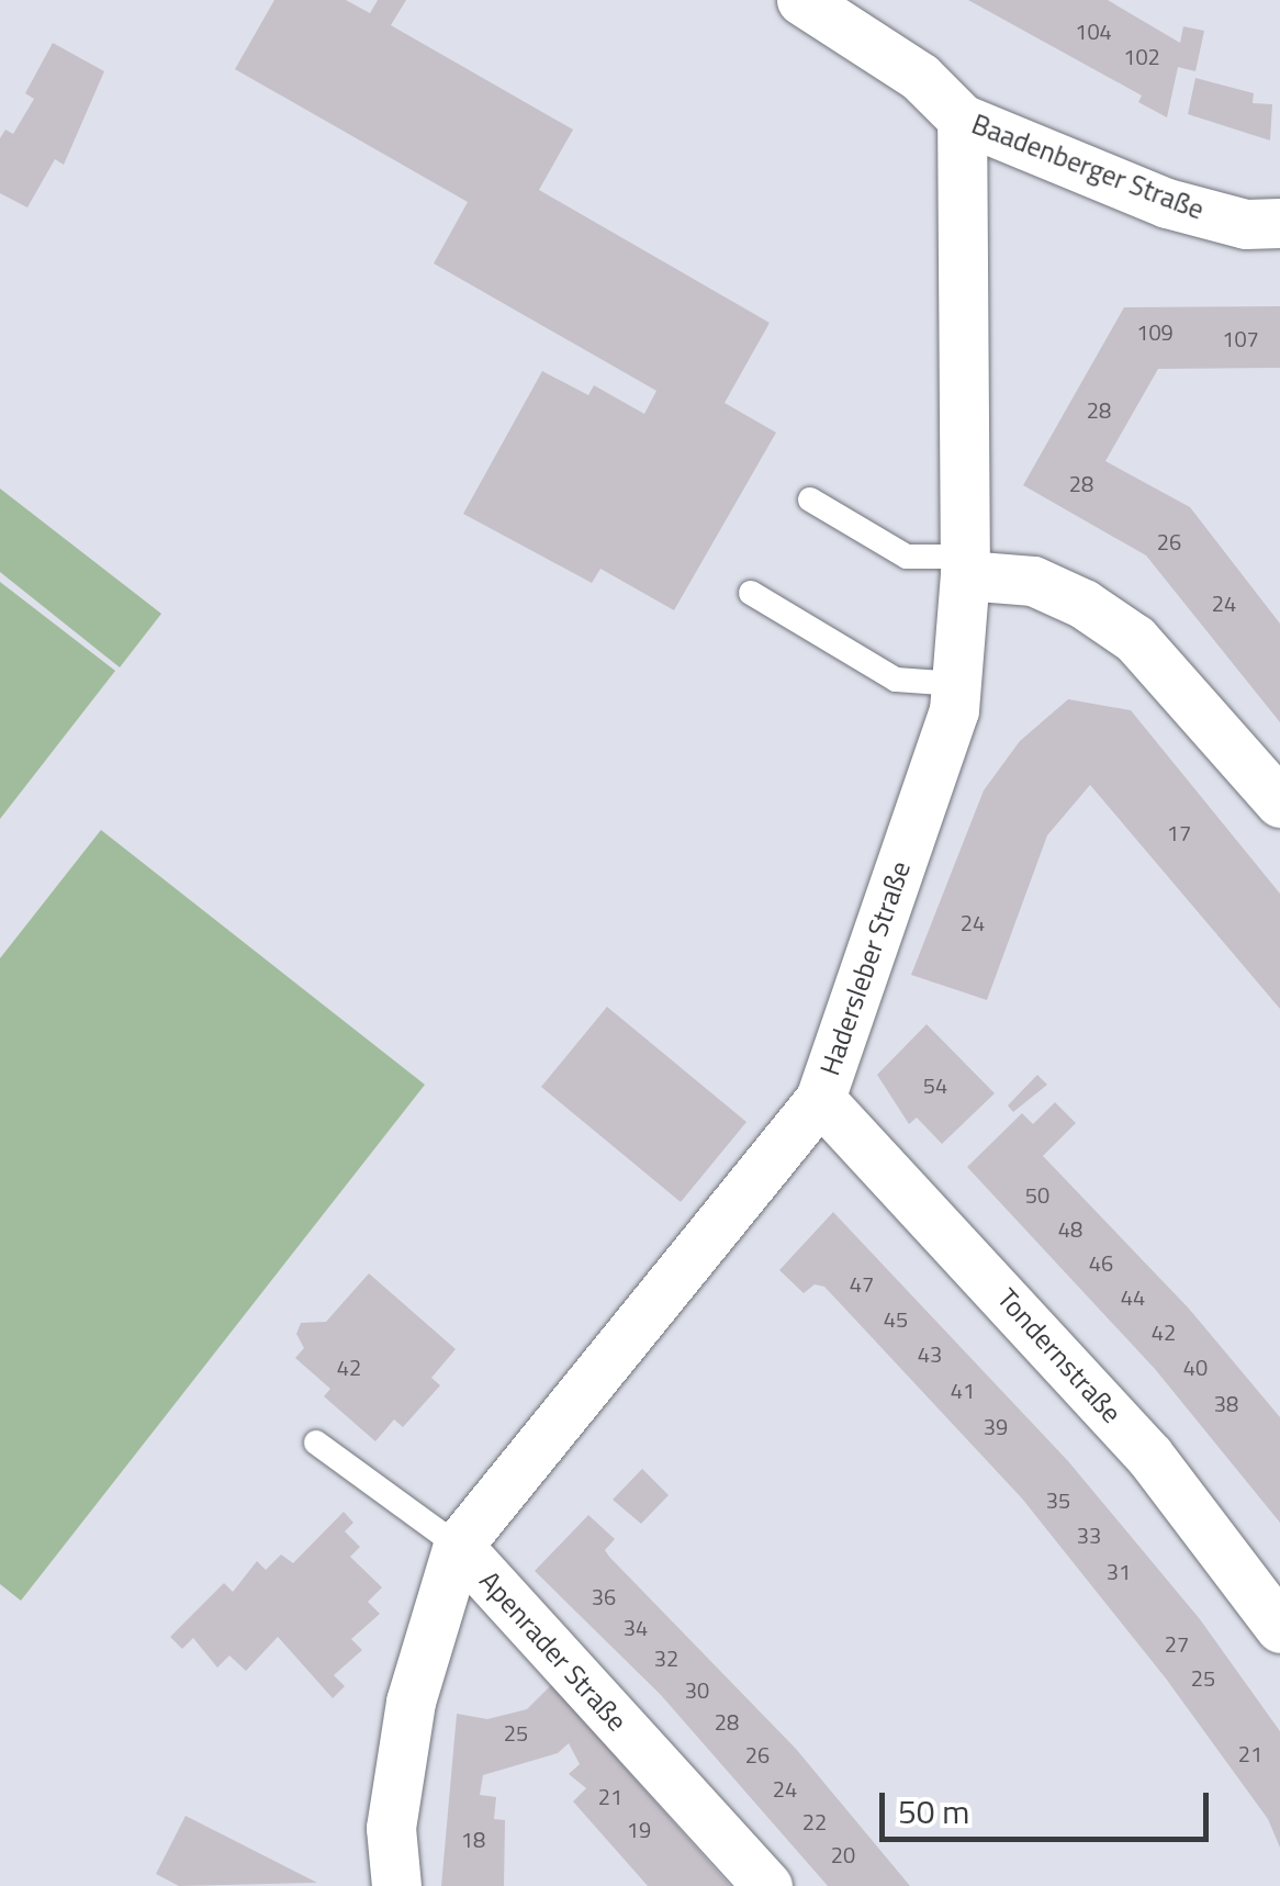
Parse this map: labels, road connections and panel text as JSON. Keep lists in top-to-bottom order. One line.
{"streets":{"street":["Baadenberger Straße","Hadersleber Straße","Tondernstraße","Apenrader Straße"]},"crossings":[["Baadenberger Straße","Hadersleber Straße"],["Hadersleber Straße","Tondernstraße"],["Hadersleber Straße","Apenrader Straße"]],"house_numbers":["104","102","109","107","28","28","26","24","17","24","54","50","48","46","47","44","45","42","43","42","40","41","38","39","35","33","31","36","34","27","32","25","30","28","25","21","26","24","21","22","19","18","20"],"scale_bar":"50 m"}
